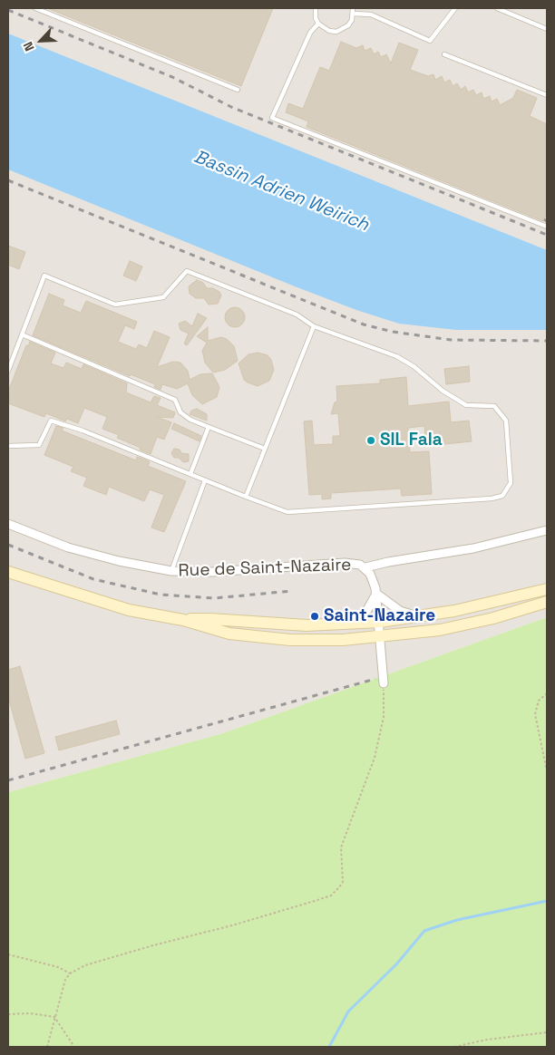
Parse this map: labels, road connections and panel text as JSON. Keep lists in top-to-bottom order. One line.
{"streets":{"street":["Rue de Saint-Nazaire"]},"water":["Bassin Adrien Weirich"],"places":["SIL Fala","Saint-Nazaire"],"north":"bottom left"}
